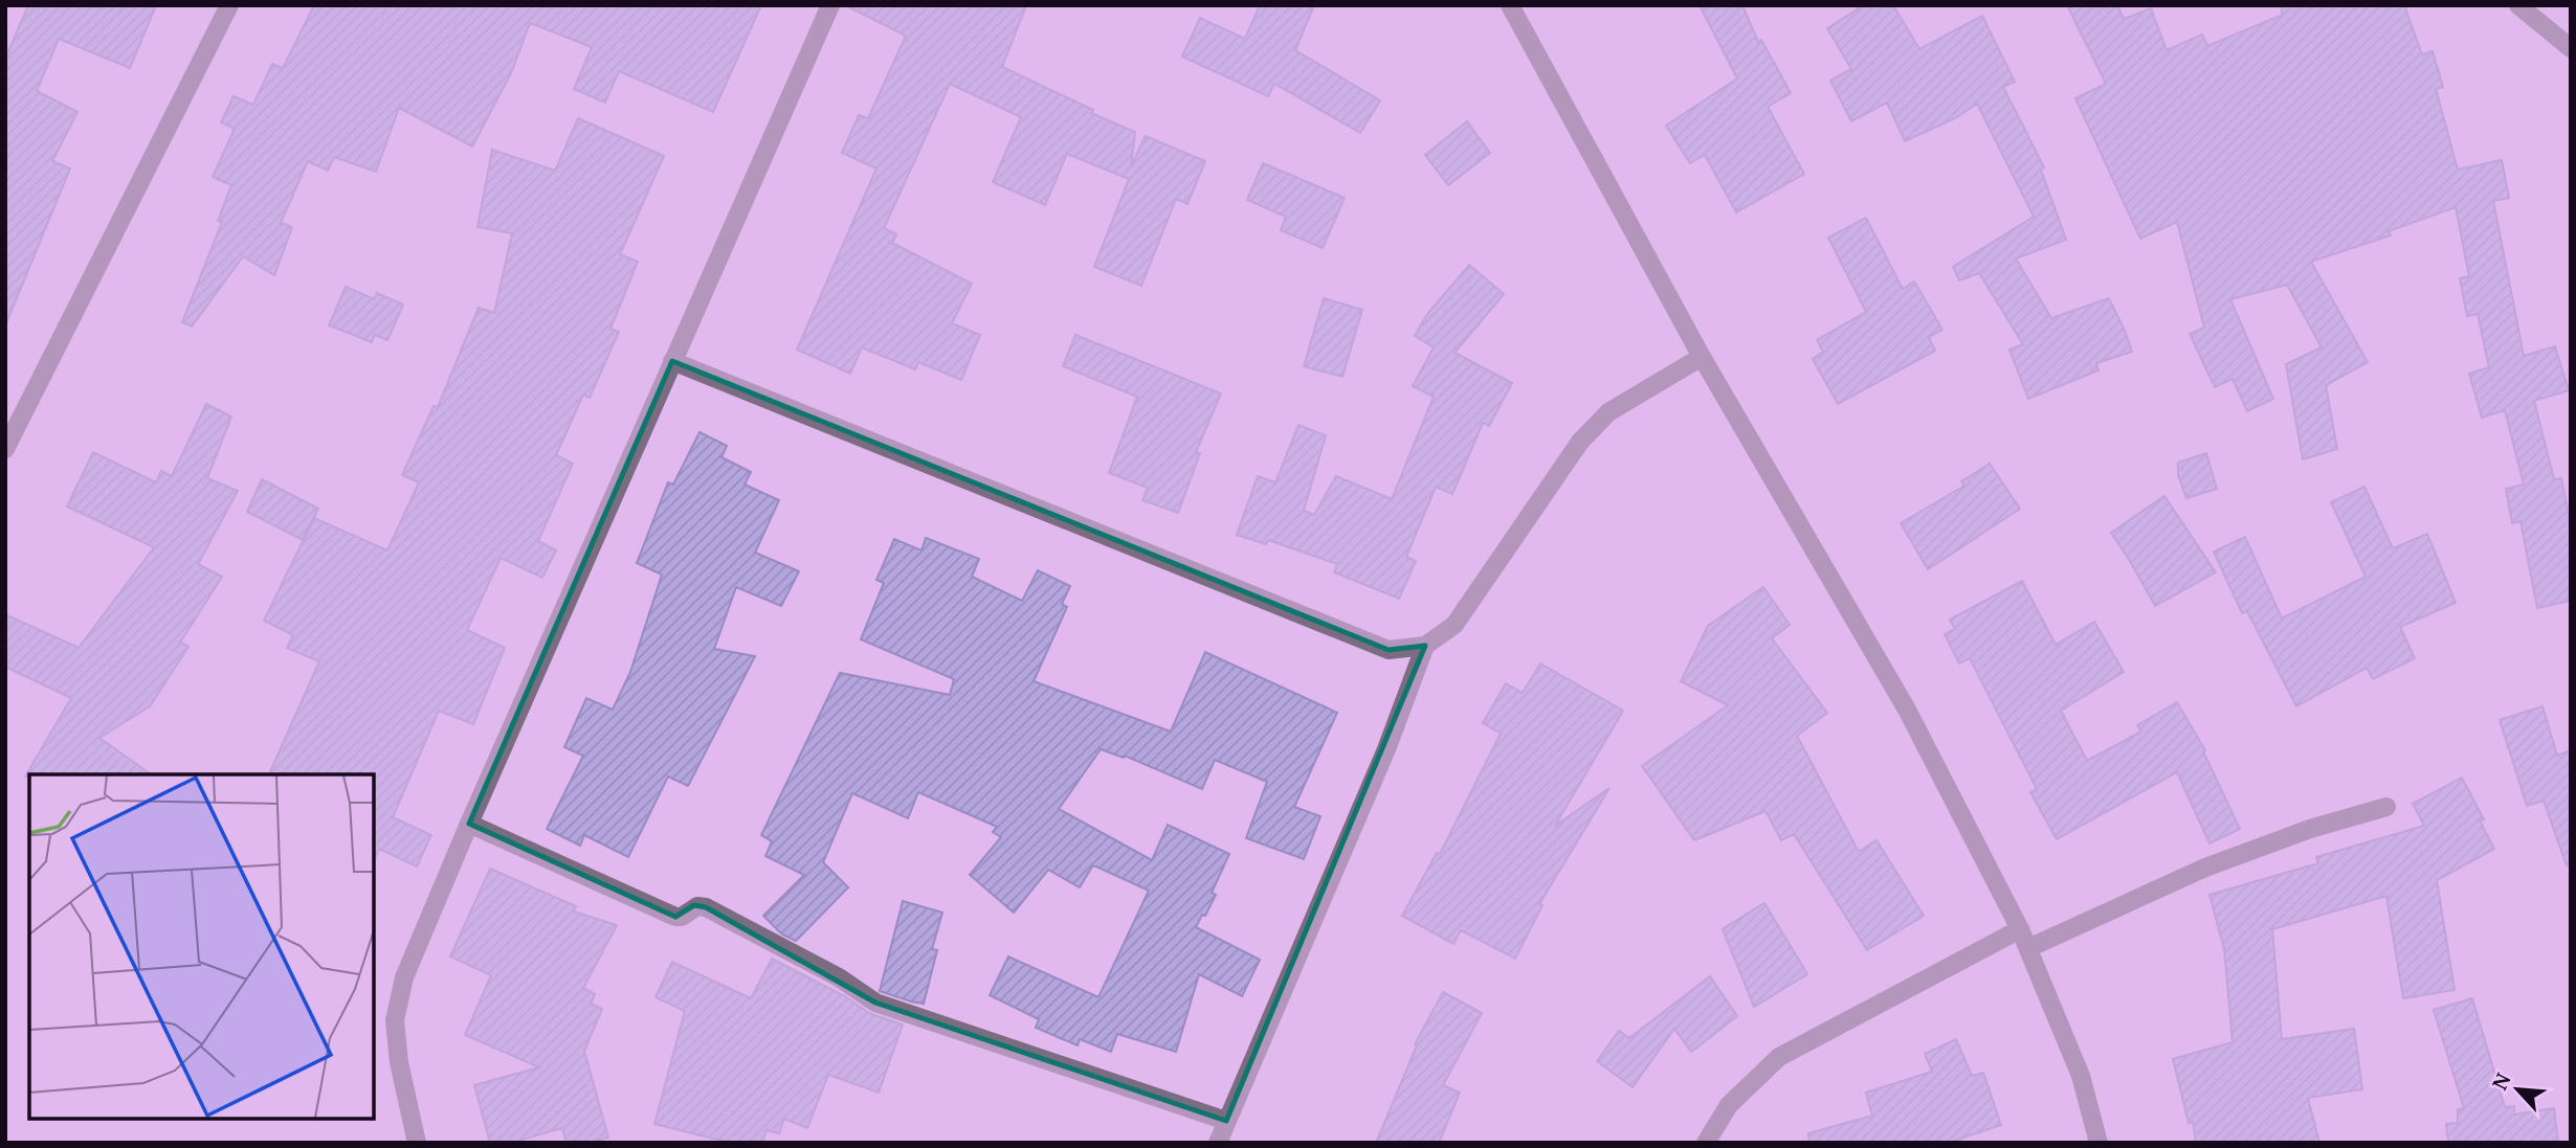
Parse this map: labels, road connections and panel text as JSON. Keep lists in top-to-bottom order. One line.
{"north":"top left"}
